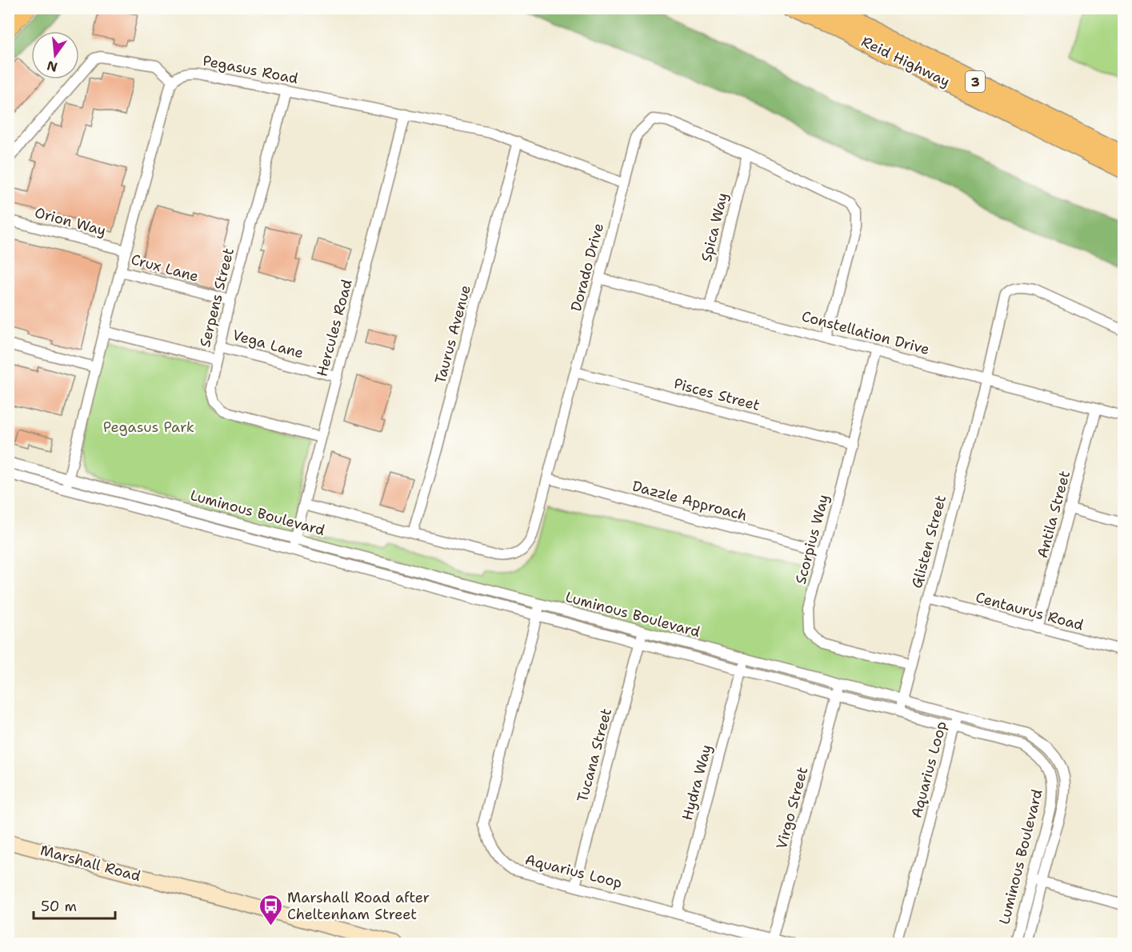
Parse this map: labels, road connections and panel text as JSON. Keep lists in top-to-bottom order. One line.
{"streets":{"highway":["Reid Highway","3"],"main road":["Marshall Road"],"street":["Pegasus Road","Orion Way","Spica Way","Dorado Drive","Crux Lane","Serpens Street","Hercules Road","Constellation Drive","Taurus Avenue","Vega Lane","Pisces Street","Dazzle Approach","Luminous Boulevard","Antila Street","Scorpius Way","Glisten Street","Centaurus Road","Tucana Street","Aquarius Loop","Hydra Way","Virgo Street"]},"crossings":[["Pegasus Road","Serpens Street"],["Pegasus Road","Hercules Road"],["Pegasus Road","Taurus Avenue"],["Spica Way","Dorado Drive"],["Spica Way","Constellation Drive"],["Dorado Drive","Hercules Road"],["Dorado Drive","Constellation Drive"],["Dorado Drive","Taurus Avenue"],["Dorado Drive","Pisces Street"],["Dorado Drive","Dazzle Approach"],["Crux Lane","Serpens Street"],["Serpens Street","Hercules Road"],["Serpens Street","Vega Lane"],["Hercules Road","Vega Lane"],["Hercules Road","Luminous Boulevard"],["Constellation Drive","Antila Street"],["Constellation Drive","Scorpius Way"],["Constellation Drive","Glisten Street"],["Pisces Street","Scorpius Way"],["Dazzle Approach","Scorpius Way"],["Luminous Boulevard","Glisten Street"],["Luminous Boulevard","Tucana Street"],["Luminous Boulevard","Aquarius Loop"],["Luminous Boulevard","Hydra Way"],["Luminous Boulevard","Virgo Street"],["Antila Street","Centaurus Road"],["Scorpius Way","Glisten Street"],["Glisten Street","Centaurus Road"],["Tucana Street","Aquarius Loop"],["Aquarius Loop","Hydra Way"],["Aquarius Loop","Virgo Street"]],"parks":["Pegasus Park"],"places":{"bus stop":["Marshall Road after Cheltenham Street"]},"scale_bar":"50 m","north":"bottom"}
